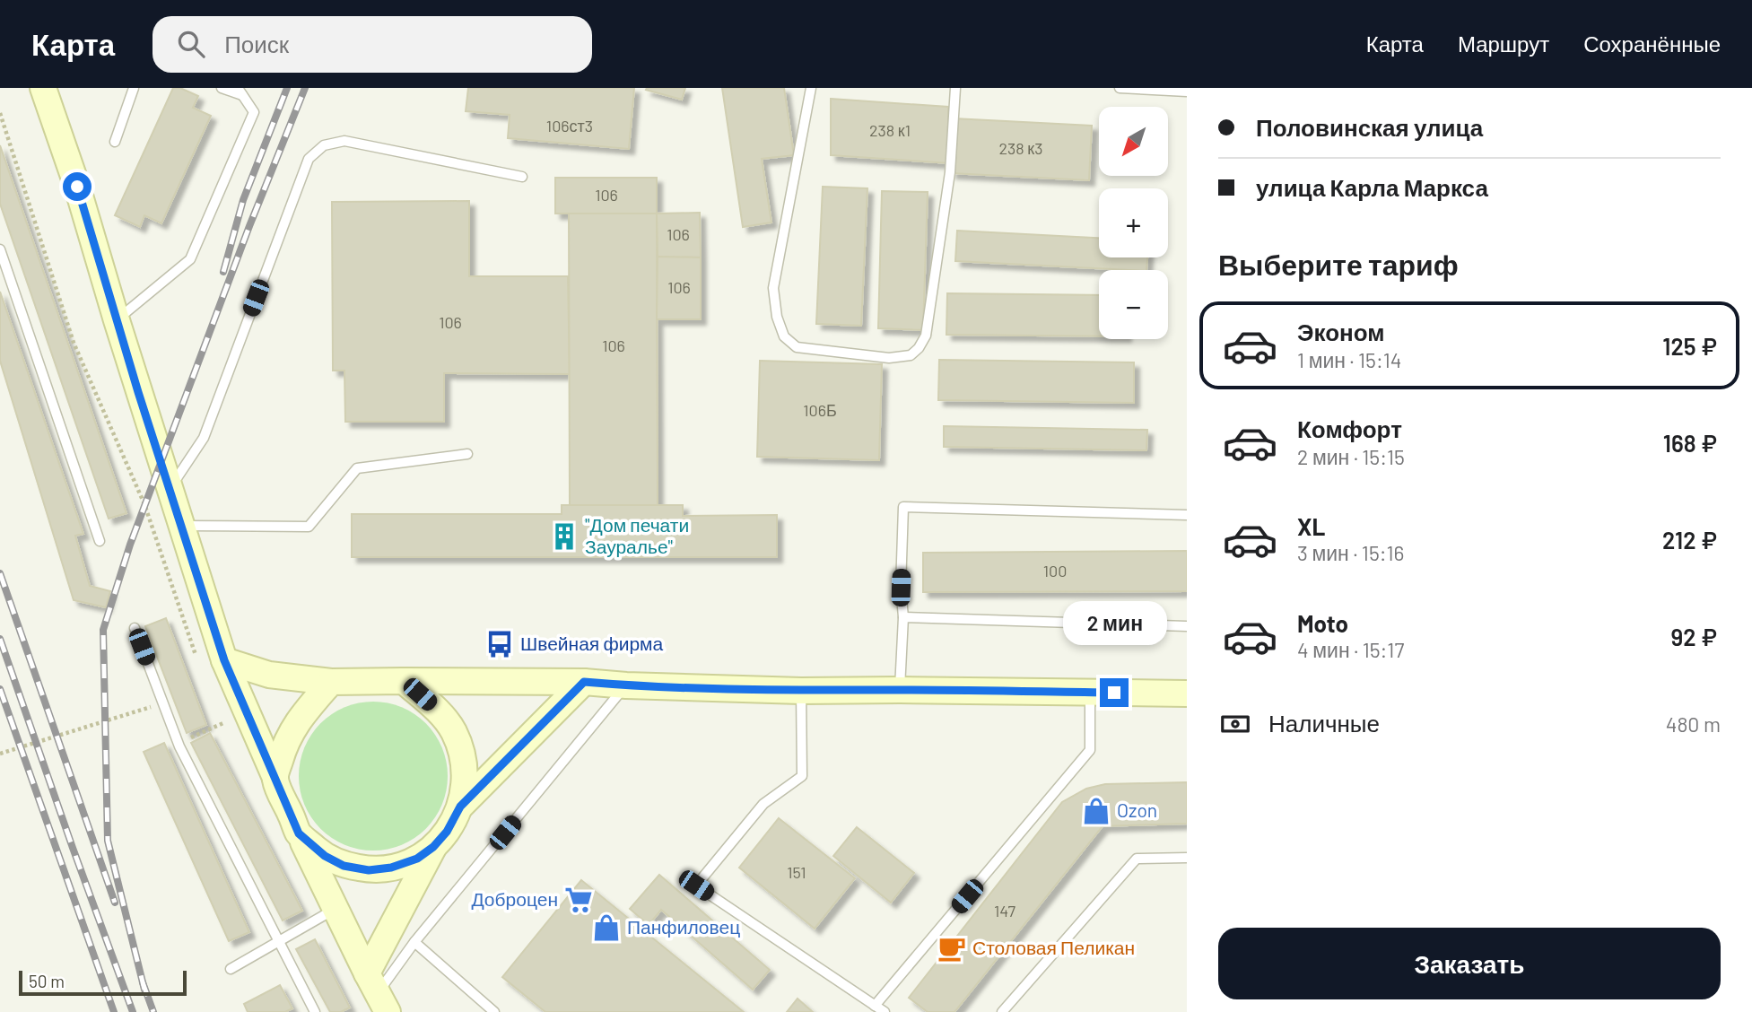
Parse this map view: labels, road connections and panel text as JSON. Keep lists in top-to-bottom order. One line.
{"places":{"building":["\"Дом печати Зауралье\""],"bus stop":["Швейная фирма"],"shop":["Ozon","Панфиловец"],"supermarket":["Доброцен"],"cafe":["Столовая Пеликан"]},"house_numbers":["106ст3","238 к1","238 к3","106","106","106","106","106","106Б","100","151","147"],"scale_bar":"50 m","north":"bottom left","page":{"header":"Карта","search":"Поиск","nav":["Карта","Маршрут","Сохранённые"],"banner":["Половинская улица","улица Карла Маркса"],"map_buttons":["+","−"],"heading":"Выберите тариф","list":[{"name":"Эконом","note":"1 мин · 15:14","value":"125 ₽"},{"name":"Комфорт","note":"2 мин · 15:15","value":"168 ₽"},{"name":"XL","note":"3 мин · 15:16","value":"212 ₽"},{"name":"Moto","note":"4 мин · 15:17","value":"92 ₽"}],"bubble":"2 мин","pay":["Наличные","480 m"],"buttons":"Заказать","scale":"50 m"}}
